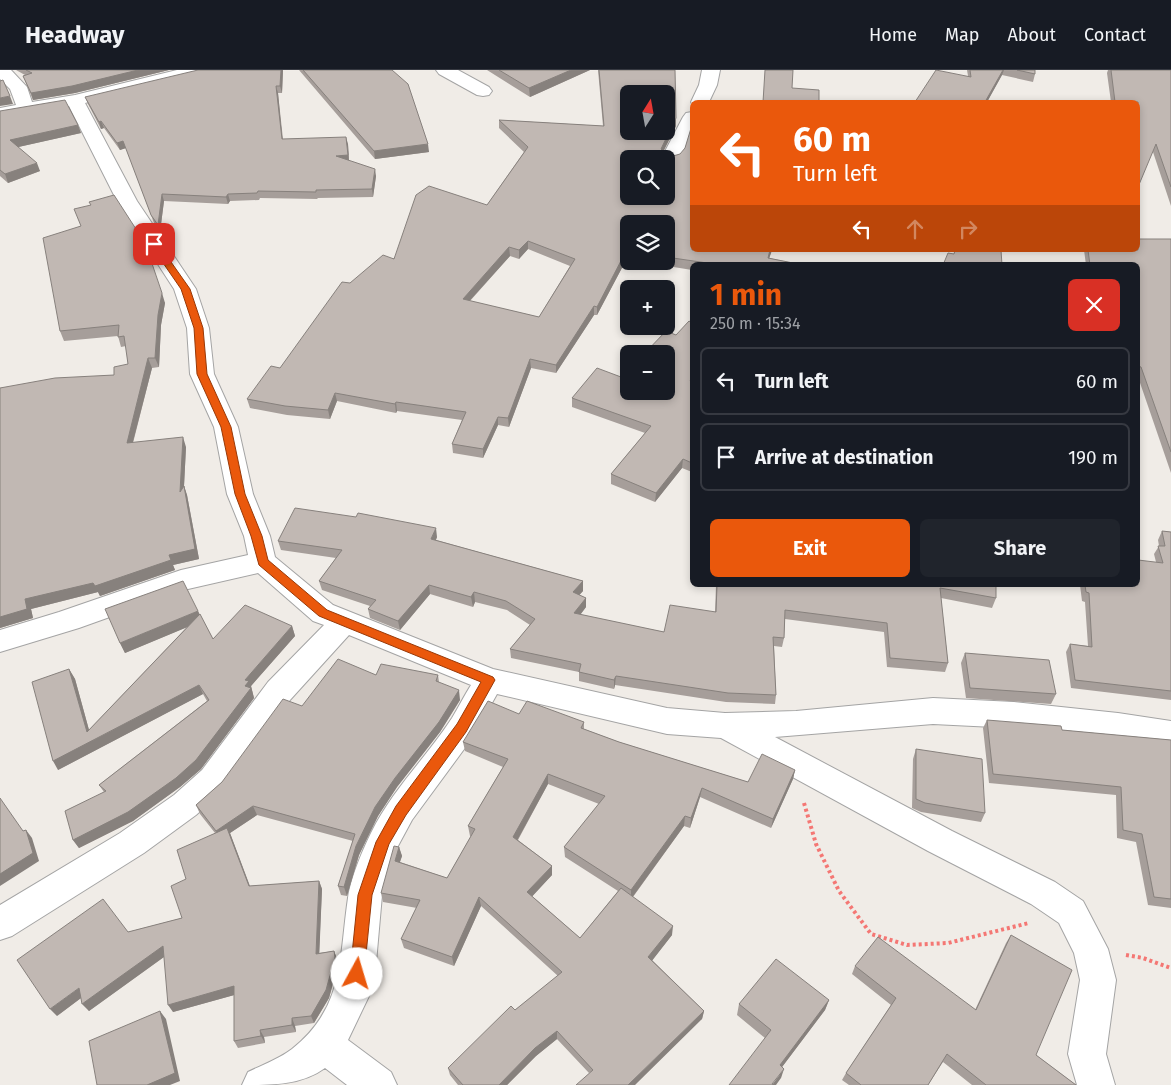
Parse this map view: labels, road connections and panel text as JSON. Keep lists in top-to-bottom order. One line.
{"north":"top","page":{"header":"Headway","nav":["Home","Map","About","Contact"],"map_buttons":["+","−"],"turn":["60 m","Turn left"],"heading":["1 min","250 m · 15:34"],"list":[{"name":"Turn left","value":"60 m"},{"name":"Arrive at destination","value":"190 m"}],"buttons":["Exit","Share"]}}
